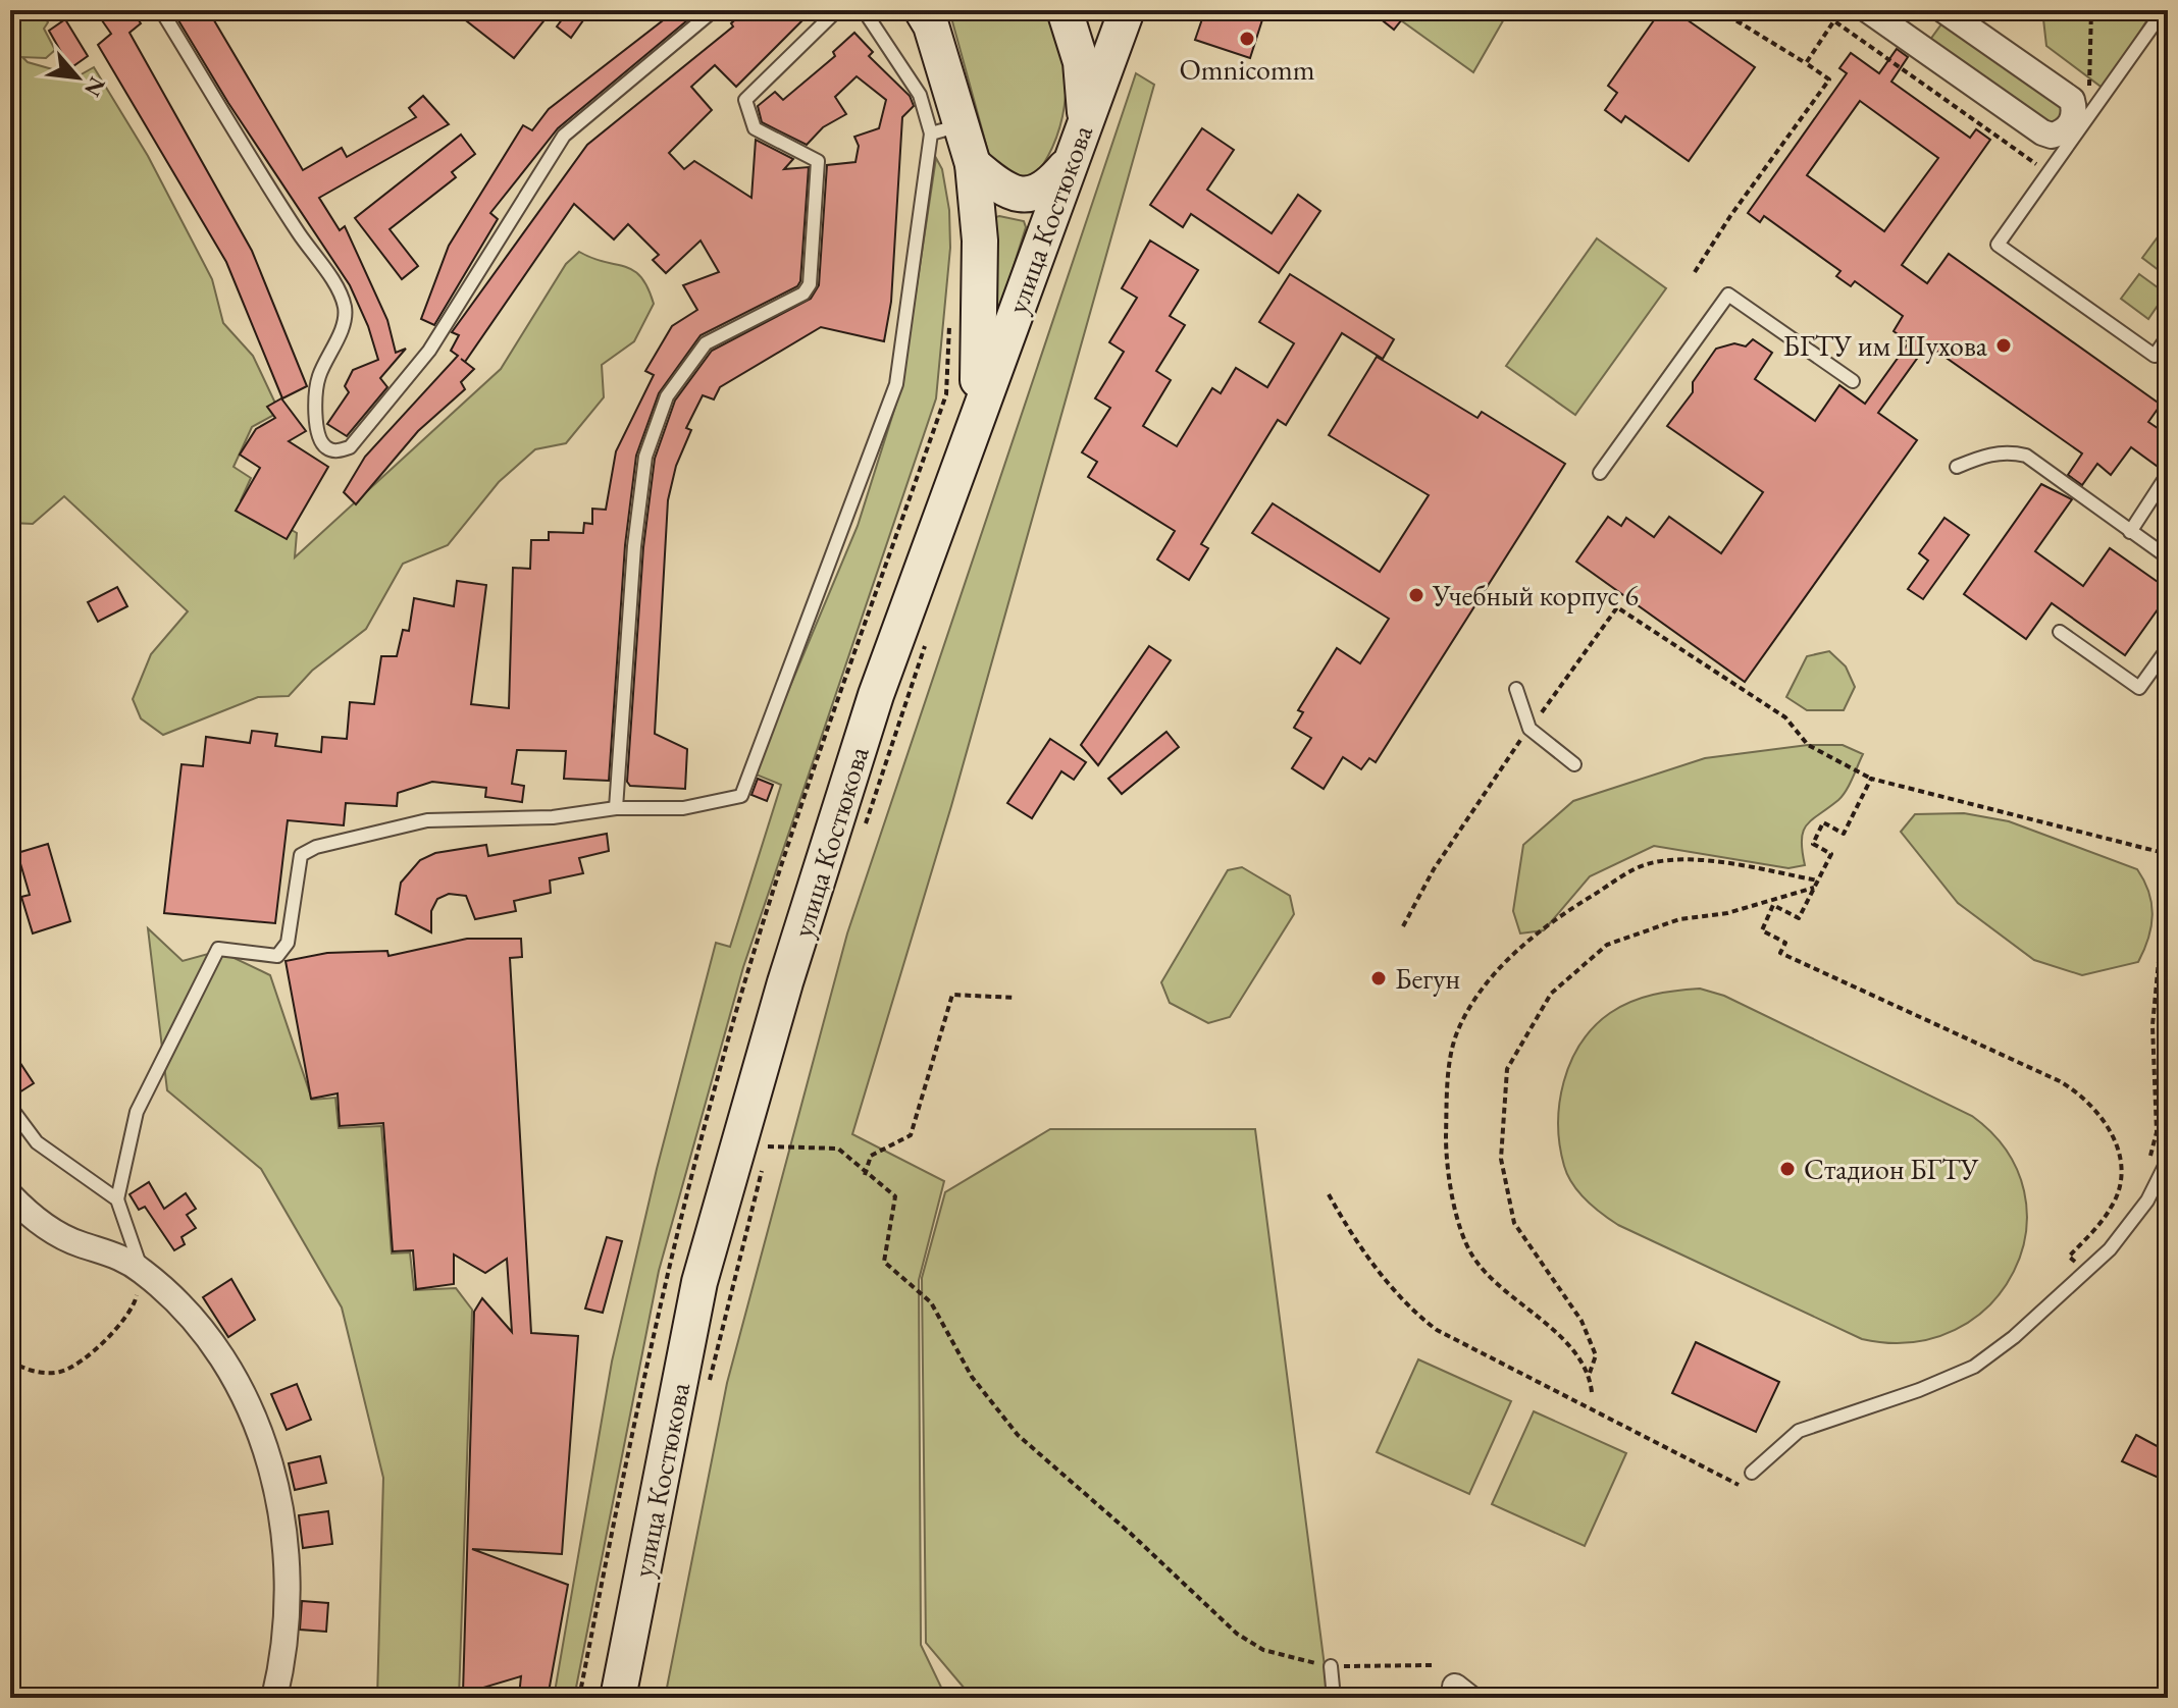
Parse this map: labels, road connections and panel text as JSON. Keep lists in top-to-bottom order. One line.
{"streets":{"main road":["улица Костюкова"]},"places":["Omnicomm","БГТУ им Шухова","Учебный корпус 6","Бегун","Стадион БГТУ"],"north":"bottom right"}
